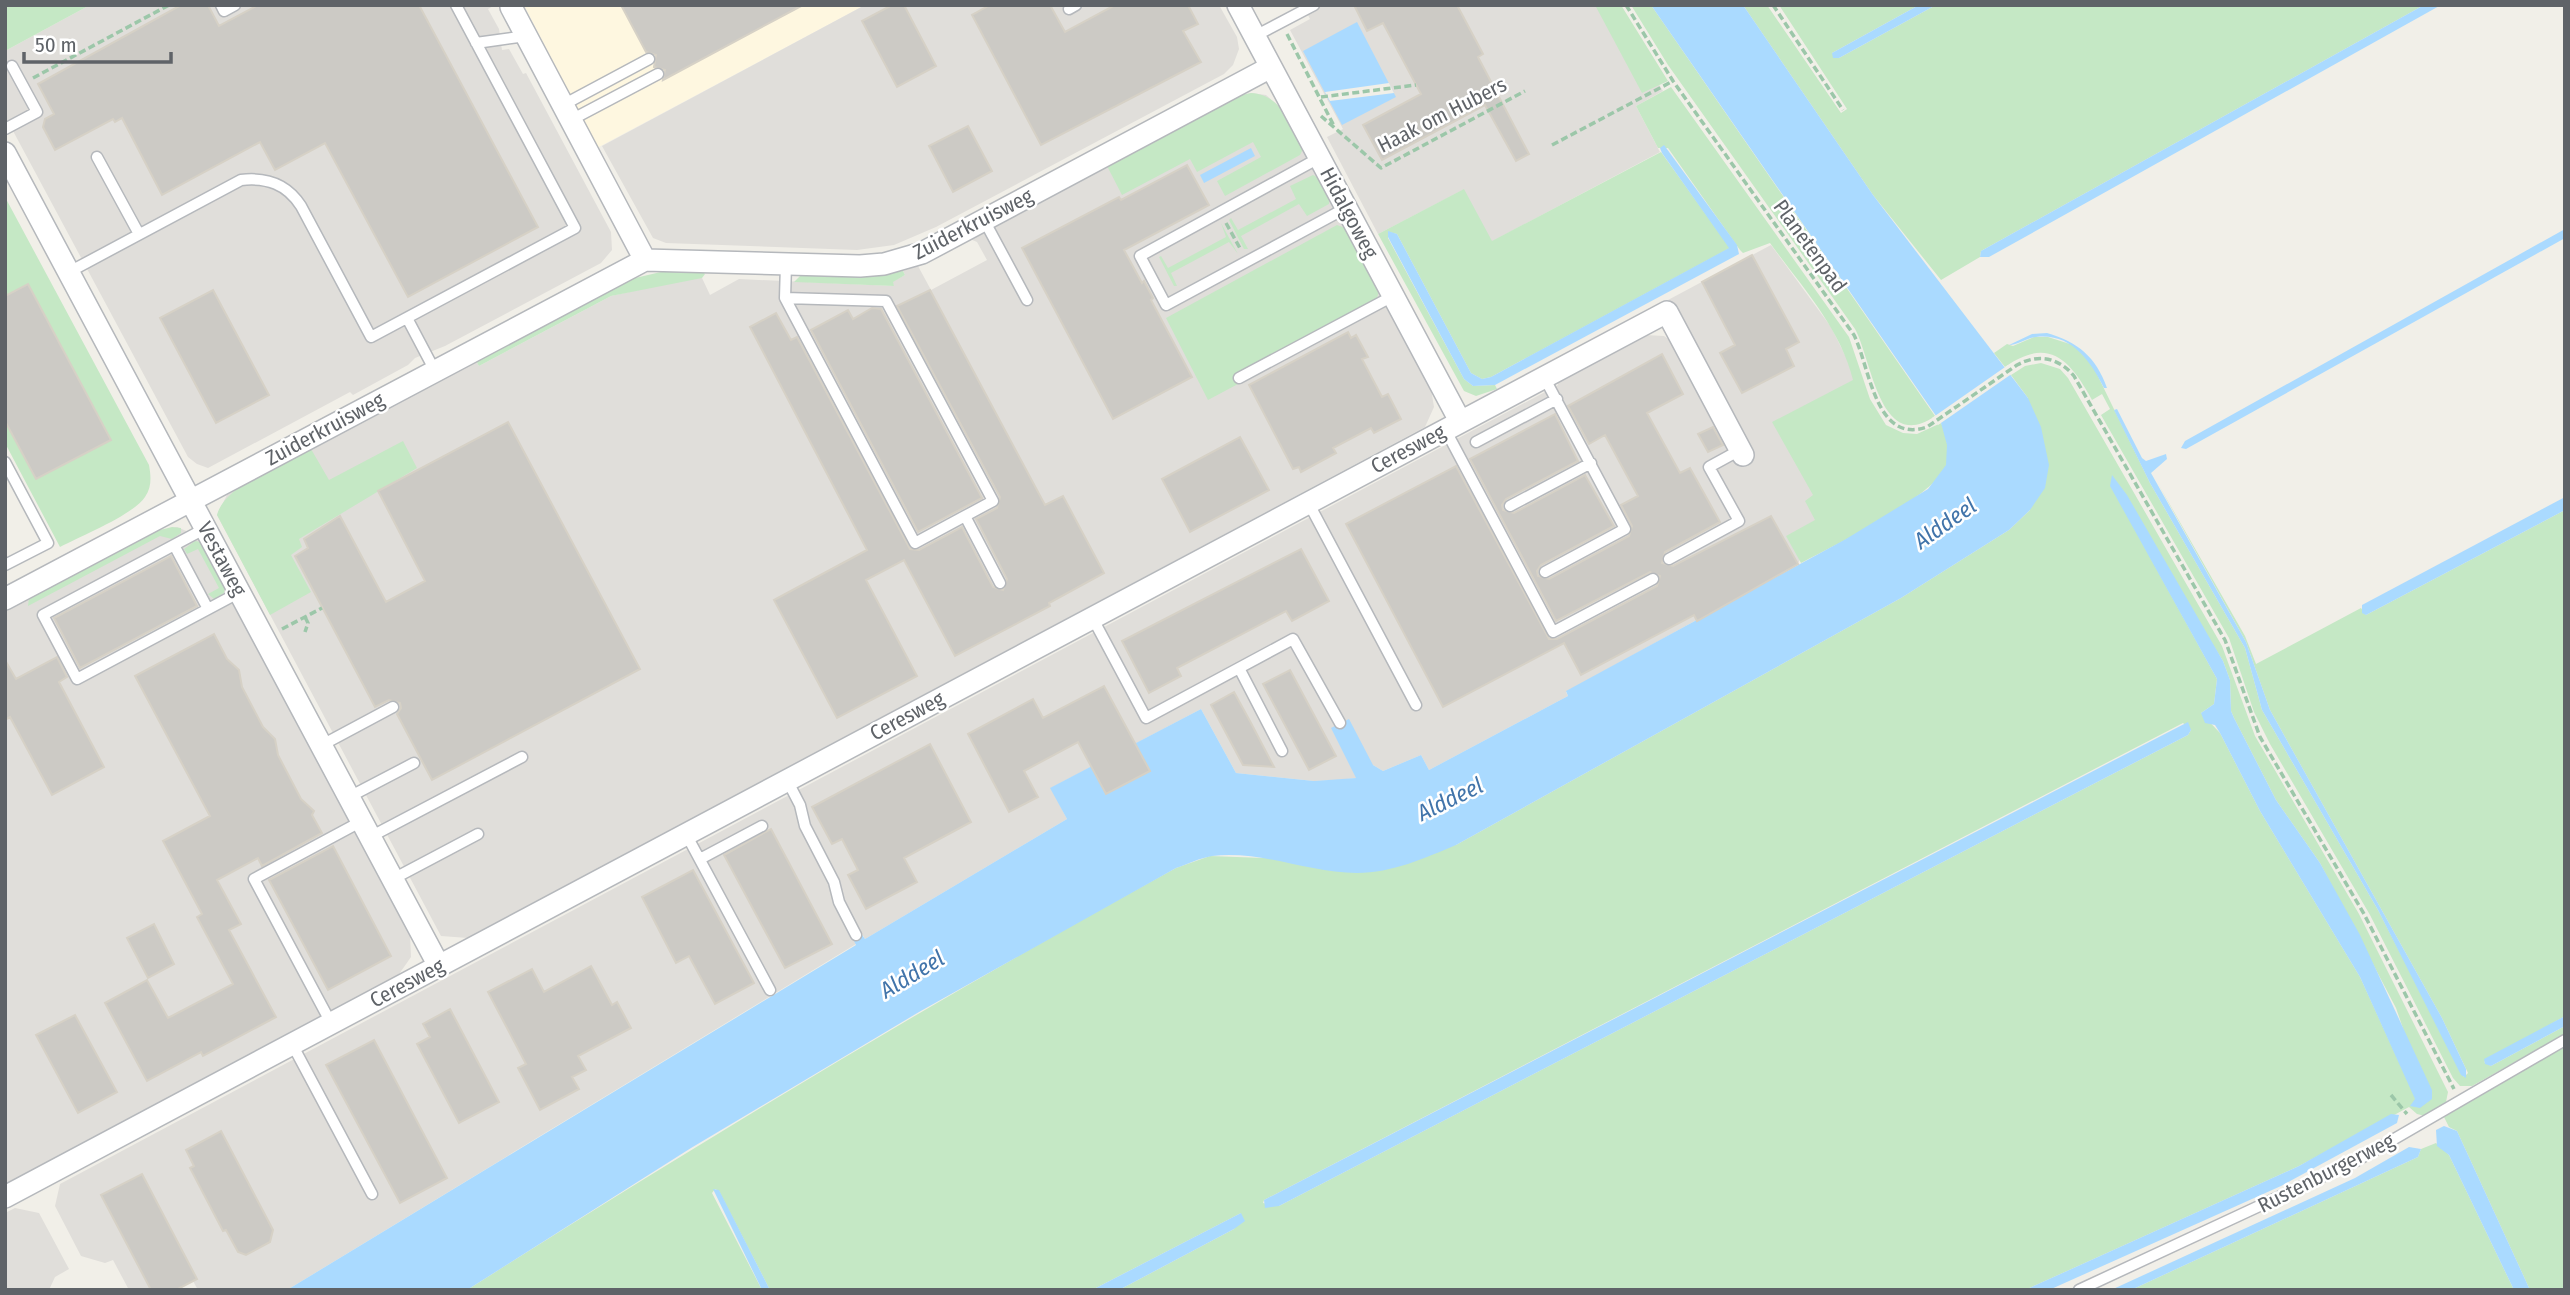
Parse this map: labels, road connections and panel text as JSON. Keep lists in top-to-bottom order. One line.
{"streets":{"street":["Hidalgoweg","Zuiderkruisweg","Ceresweg","Vestaweg"],"lane":["Rustenburgerweg"],"path":["Haak om Hubers","Planetenpad"]},"crossings":[["Hidalgoweg","Zuiderkruisweg"],["Hidalgoweg","Ceresweg"],["Zuiderkruisweg","Vestaweg"],["Planetenpad","Rustenburgerweg"],["Ceresweg","Vestaweg"]],"water":["Alddeel"],"scale_bar":"50 m"}
